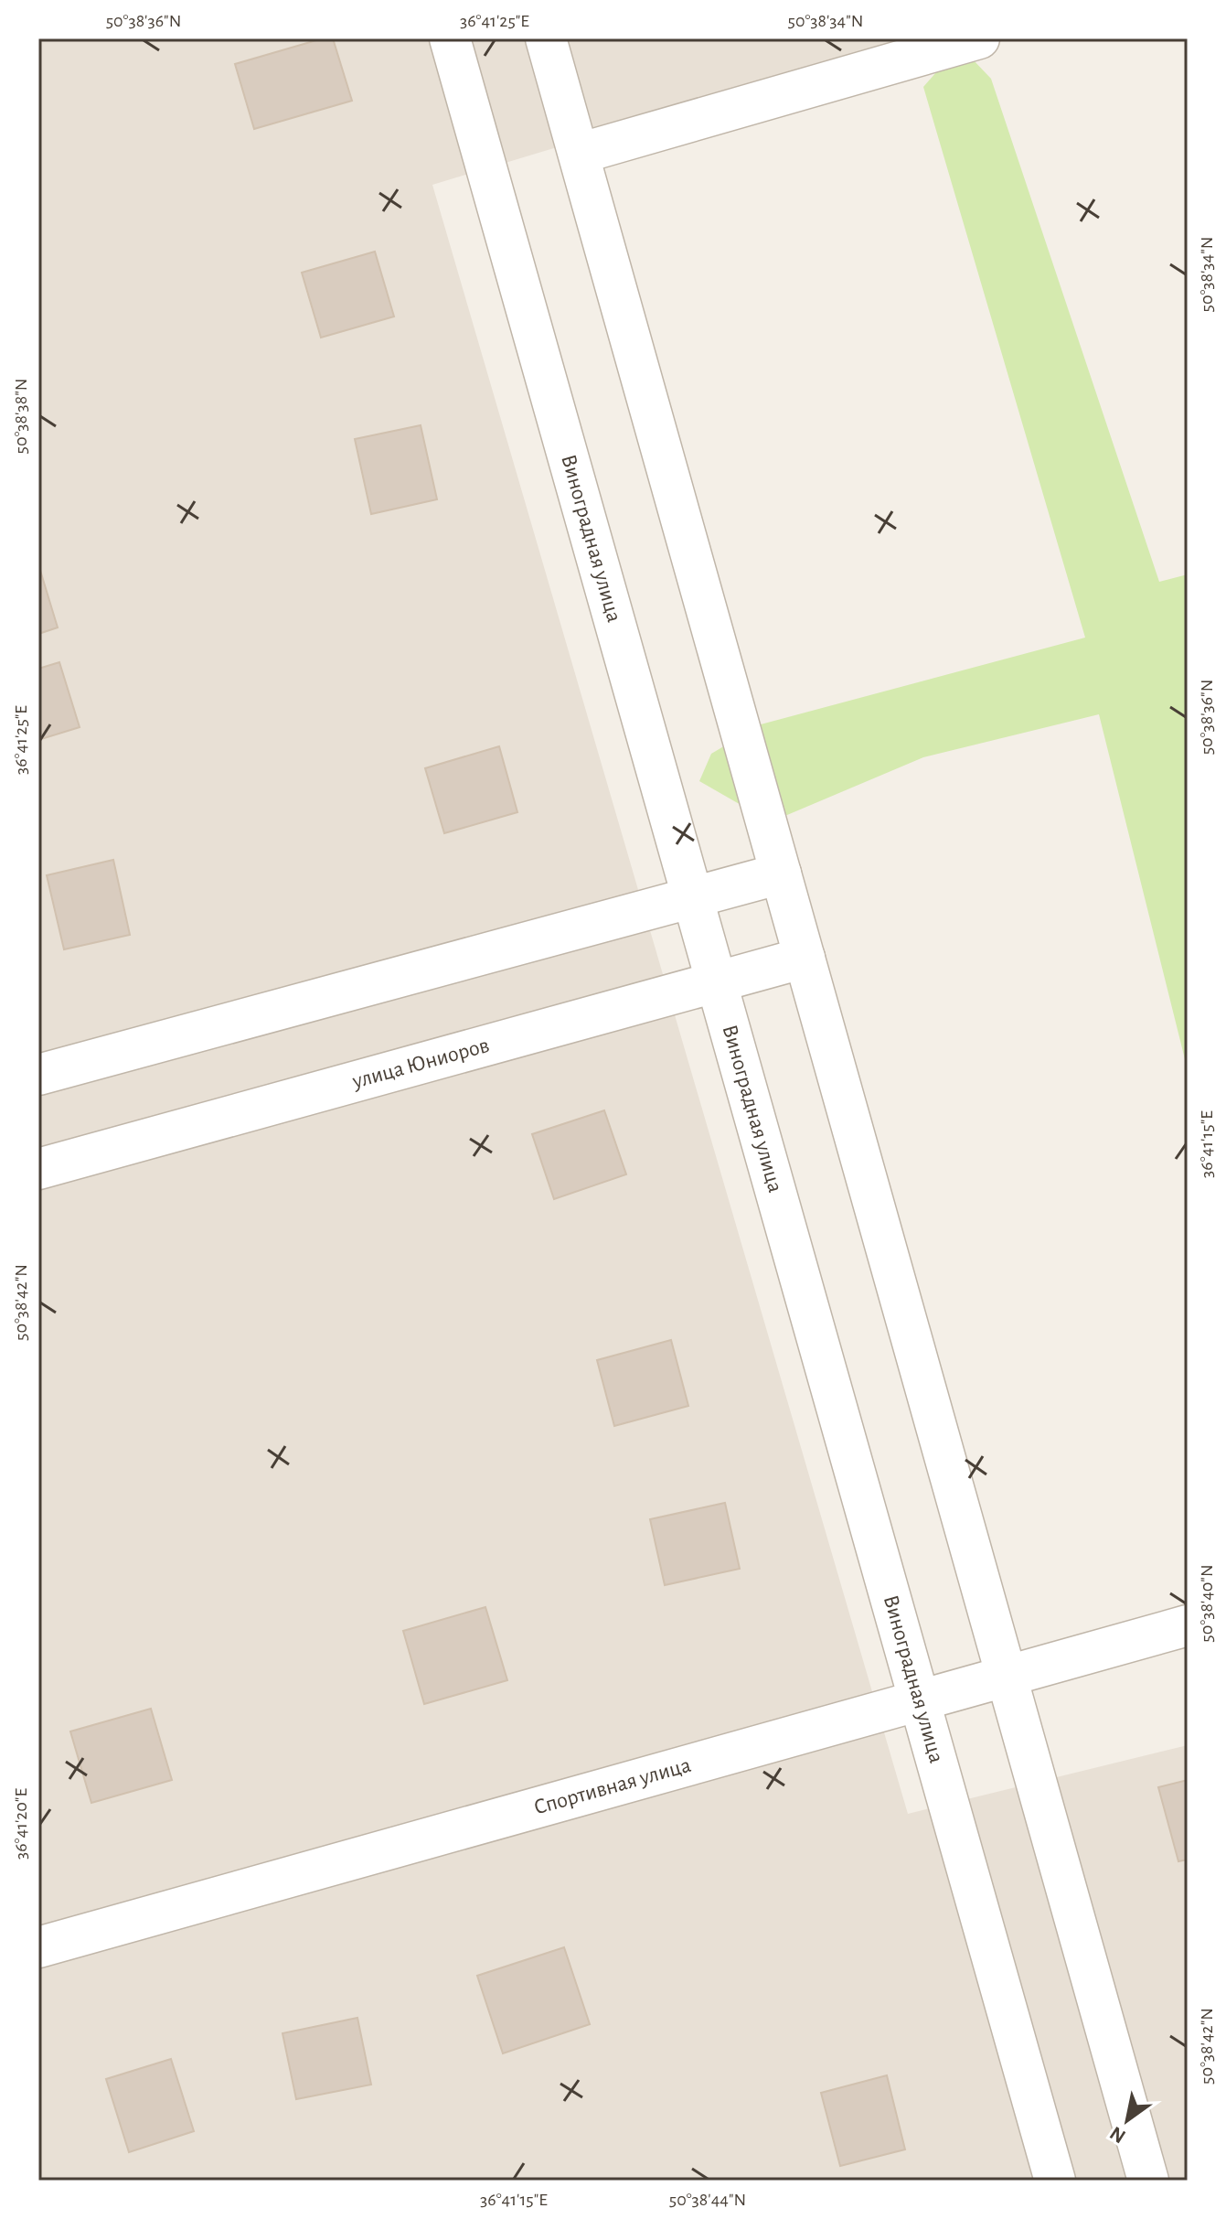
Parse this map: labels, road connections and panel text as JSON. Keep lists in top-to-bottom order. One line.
{"streets":{"street":["Виноградная улица","улица Юниоров","Спортивная улица"]},"crossings":[["Виноградная улица","улица Юниоров"],["Виноградная улица","Спортивная улица"]],"north":"bottom left","coordinates":["50°38'36\"N","36°41'25\"E","50°38'34\"N","50°38'38\"N","36°41'15\"E","50°38'42\"N","50°38'40\"N","36°41'20\"E","50°38'44\"N"]}
